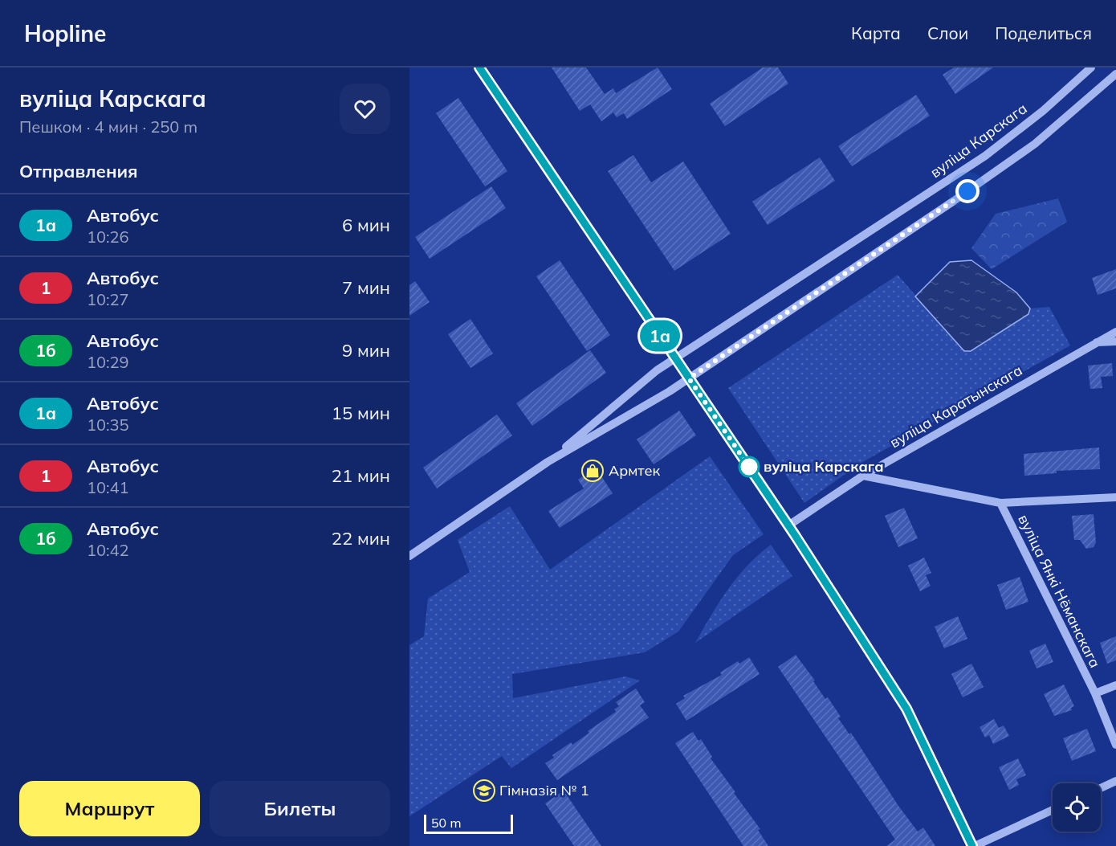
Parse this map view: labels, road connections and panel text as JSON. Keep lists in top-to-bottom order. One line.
{"streets":{"street":["вуліца Карскага","вуліца Каратынскага","вуліца Янкі Нёманскага"]},"places":{"other":["вуліца Карскага"],"shop":["Армтек"],"school or university":["Гімназія № 1"]},"lines":["bus line 1а"],"scale_bar":"50 m","page":{"header":"Hopline","nav":["Карта","Слои","Поделиться"],"heading":[["вуліца Карскага","Пешком · 4 мин · 250 m"],"Отправления"],"on_map":"1а","list":[{"mark":"1а","name":"Автобус","note":"10:26","value":"6 мин"},{"mark":"1","name":"Автобус","note":"10:27","value":"7 мин"},{"mark":"1б","name":"Автобус","note":"10:29","value":"9 мин"},{"mark":"1а","name":"Автобус","note":"10:35","value":"15 мин"},{"mark":"1","name":"Автобус","note":"10:41","value":"21 мин"},{"mark":"1б","name":"Автобус","note":"10:42","value":"22 мин"}],"buttons":["Маршрут","Билеты"],"scale":"50 m"}}
